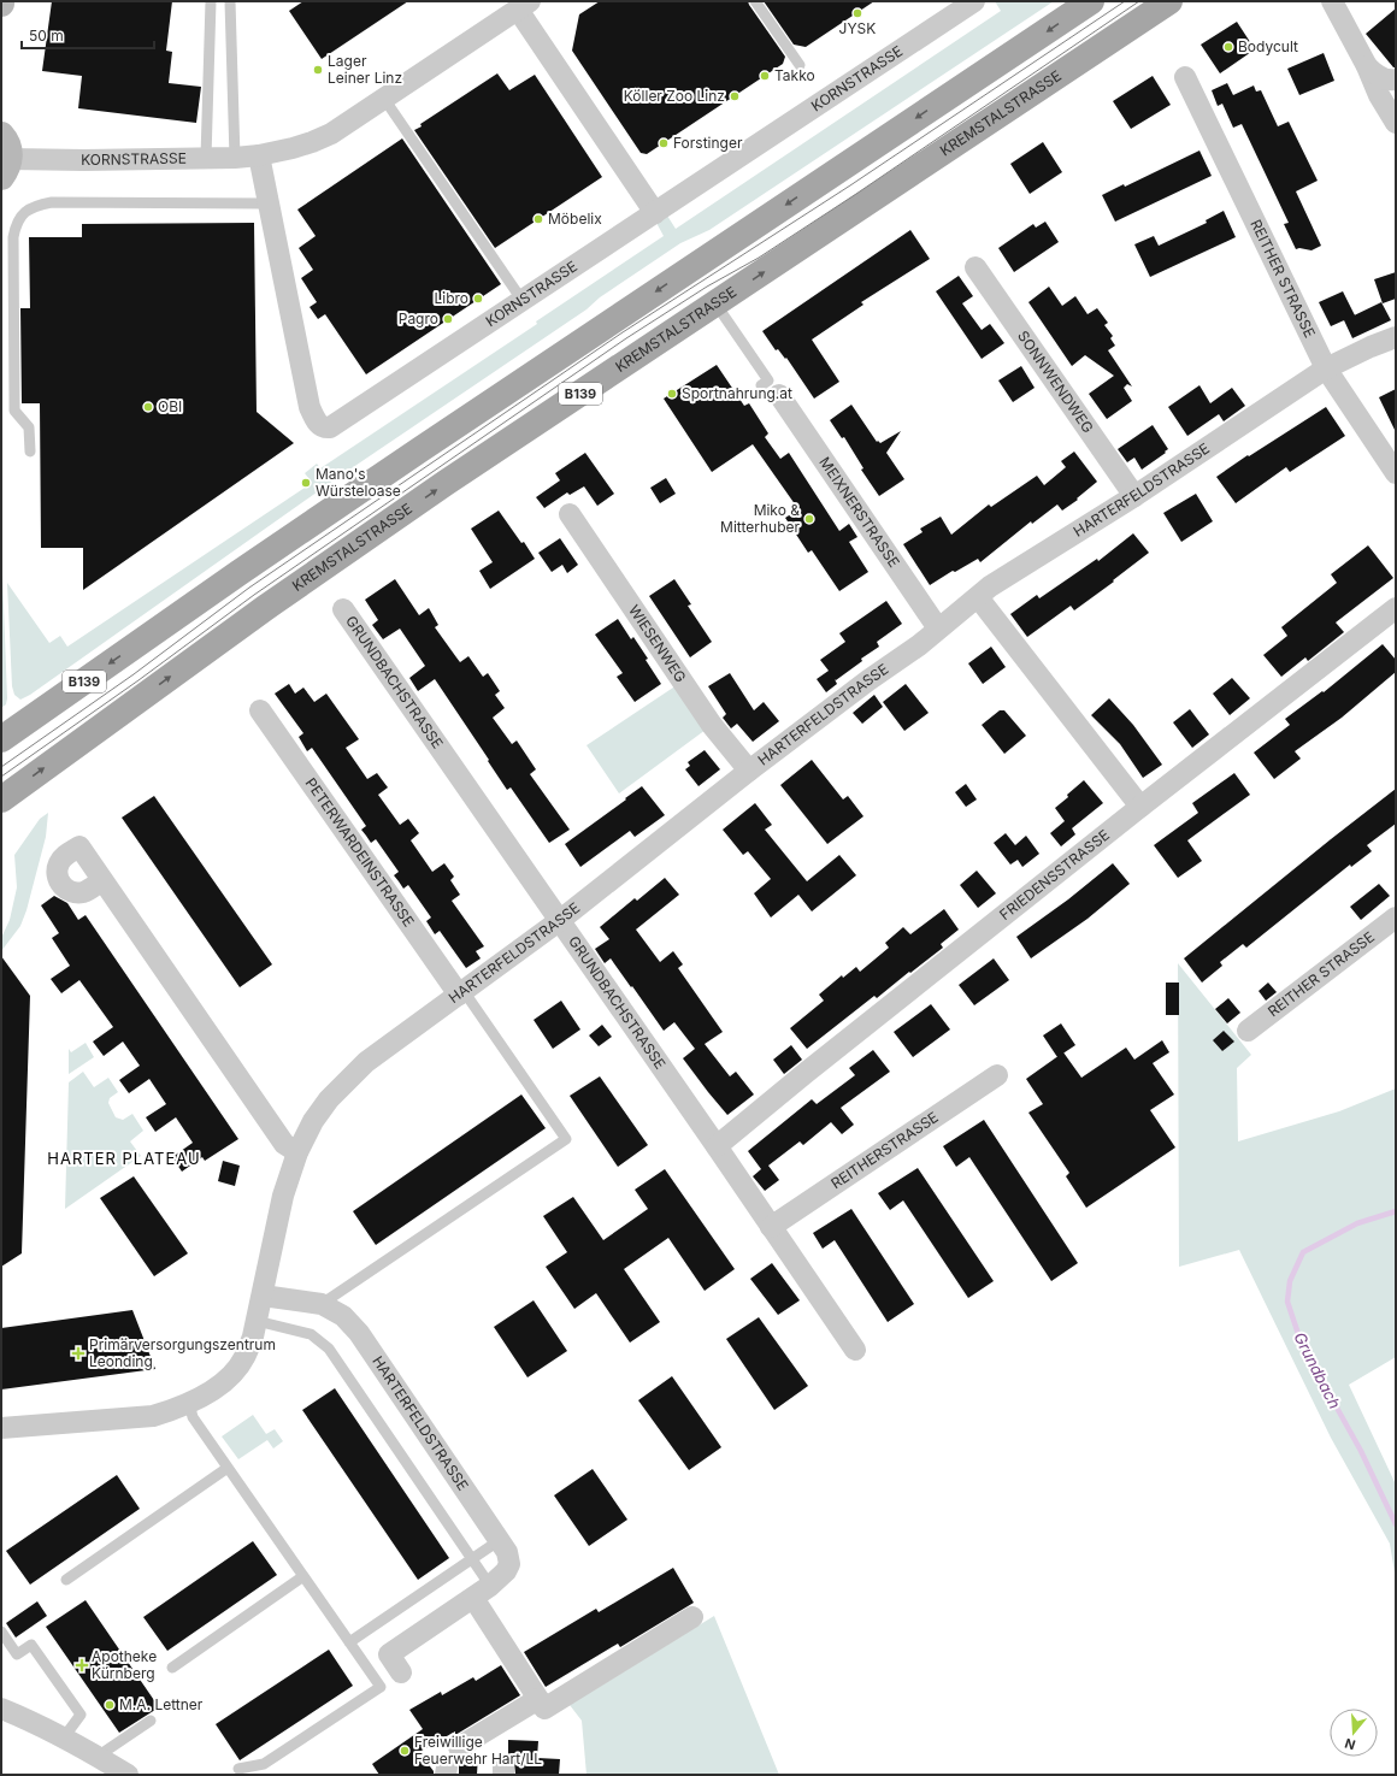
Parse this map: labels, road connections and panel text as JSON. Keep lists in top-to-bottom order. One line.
{"streets":{"main road":["KREMSTALSTRASSE","B139"],"street":["KORNSTRASSE","REITHER STRASSE","SONNWENDWEG","HARTERFELDSTRASSE","MEIXNERSTRASSE","WIESENWEG","GRUNDBACHSTRASSE","PETERWARDEINSTRASSE","FRIEDENSSTRASSE","REITHERSTRASSE"]},"crossings":[["REITHER STRASSE","HARTERFELDSTRASSE"],["SONNWENDWEG","HARTERFELDSTRASSE"],["HARTERFELDSTRASSE","MEIXNERSTRASSE"],["HARTERFELDSTRASSE","WIESENWEG"],["HARTERFELDSTRASSE","GRUNDBACHSTRASSE"],["HARTERFELDSTRASSE","PETERWARDEINSTRASSE"],["GRUNDBACHSTRASSE","FRIEDENSSTRASSE"],["GRUNDBACHSTRASSE","REITHERSTRASSE"]],"districts":["HARTER PLATEAU"],"water":["Grundbach"],"places":{"other":["JYSK","Bodycult","Lager Leiner Linz","Takko","Köller Zoo Linz","Forstinger","Möbelix","Libro","Pagro","Sportnahrung.at","OBI","Mano's Würsteloase","Miko & Mitterhuber","M.A. Lettner","Freiwillige Feuerwehr Hart/LL"],"health":["Primärversorgungszentrum Leonding","Apotheke Kürnberg"]},"scale_bar":"50 m","north":"bottom"}
